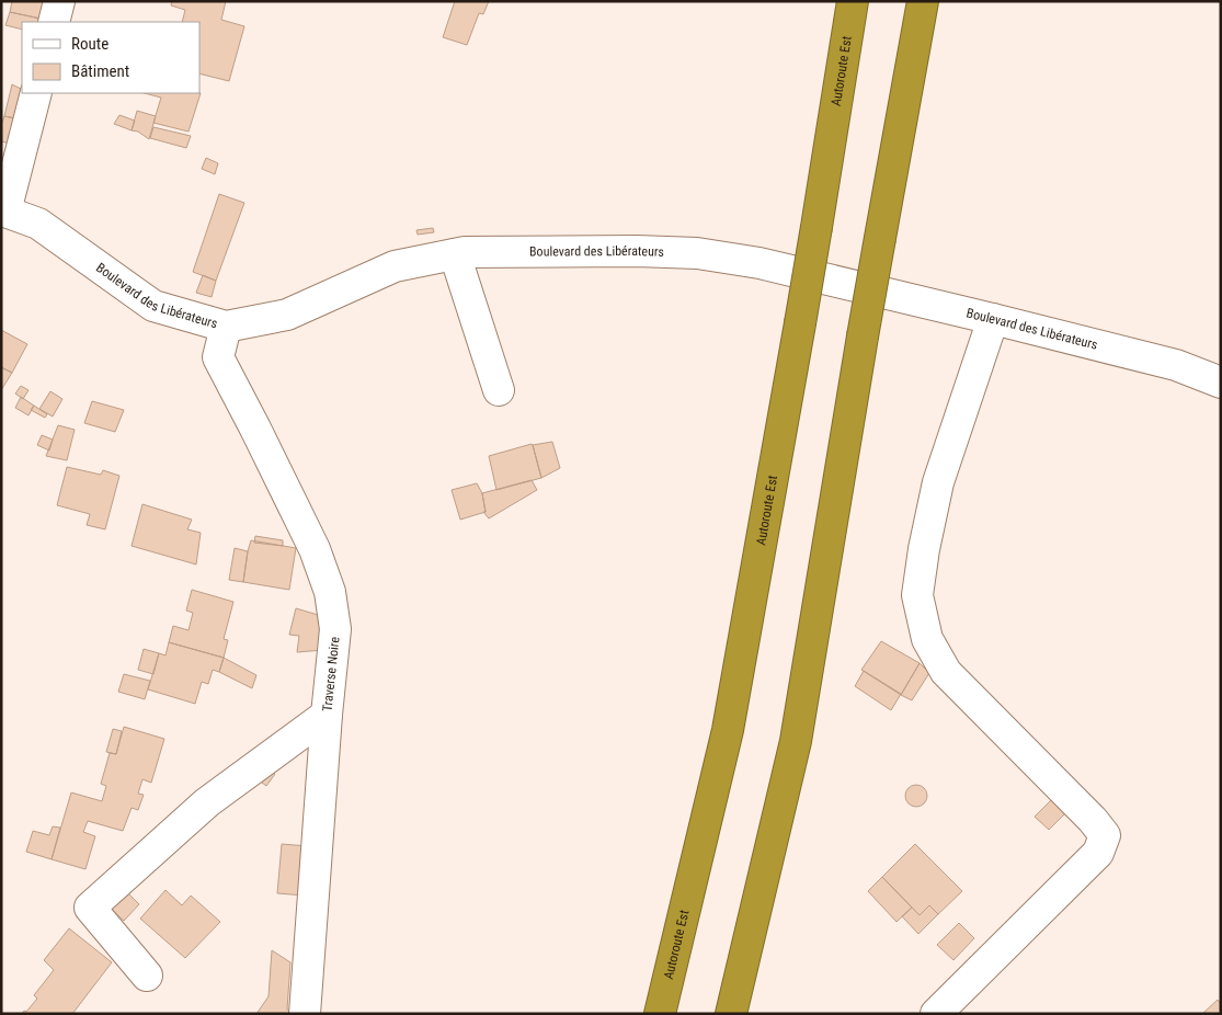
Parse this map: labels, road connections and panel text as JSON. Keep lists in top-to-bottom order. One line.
{"streets":{"highway":["Autoroute Est"],"street":["Boulevard des Libérateurs","Traverse Noire"]},"crossings":[["Boulevard des Libérateurs","Traverse Noire"]],"legend":["Route","Bâtiment"]}
